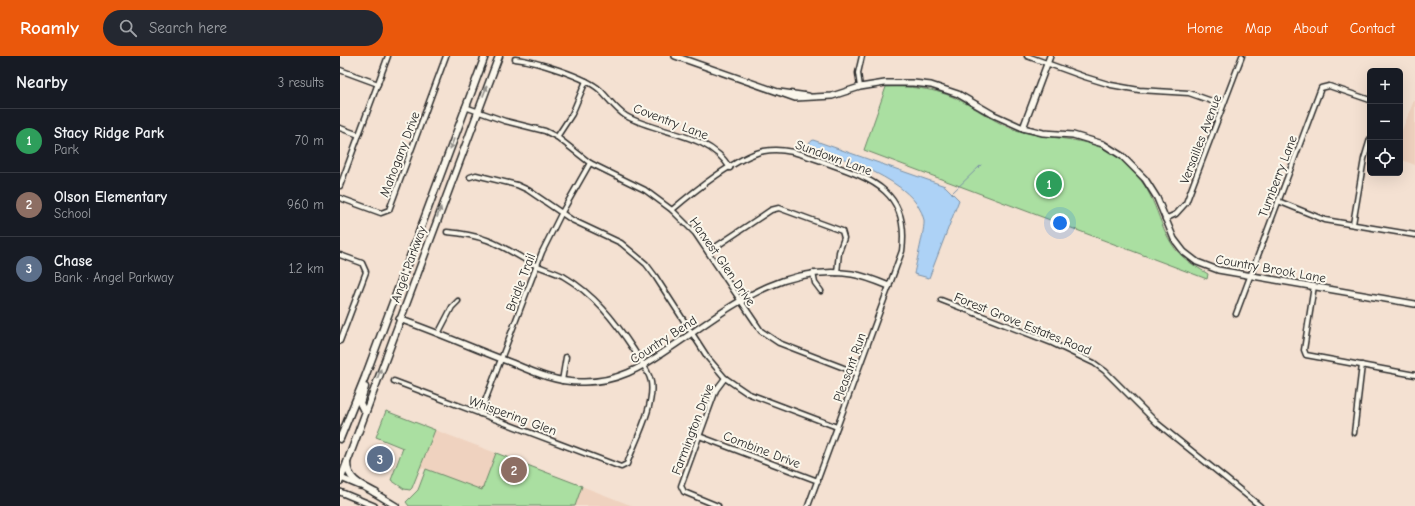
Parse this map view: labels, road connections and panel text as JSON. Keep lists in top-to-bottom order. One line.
{"streets":{"main road":["Angel Parkway"],"street":["Coventry Lane","Versailles Avenue","Mahogany Drive","Sundown Lane","Turnberry Lane","Harvest Glen Drive","Country Brook Lane","Bridle Trail","Forest Grove Estates Road","Country Bend","Pleasant Run","Whispering Glen","Farmington Drive","Combine Drive"]},"crossings":[["Coventry Lane","Sundown Lane"],["Versailles Avenue","Country Brook Lane"],["Sundown Lane","Harvest Glen Drive"],["Sundown Lane","Pleasant Run"],["Turnberry Lane","Country Brook Lane"],["Harvest Glen Drive","Angel Parkway"],["Harvest Glen Drive","Bridle Trail"],["Harvest Glen Drive","Country Bend"],["Harvest Glen Drive","Pleasant Run"],["Angel Parkway","Country Bend"],["Bridle Trail","Country Bend"],["Bridle Trail","Whispering Glen"],["Country Bend","Pleasant Run"],["Country Bend","Whispering Glen"],["Pleasant Run","Combine Drive"],["Farmington Drive","Combine Drive"]],"page":{"header":"Roamly","search":"Search here","nav":["Home","Map","About","Contact"],"heading":["Nearby","3 results"],"map_buttons":["+","−"],"list":[{"mark":"1","name":"Stacy Ridge Park","note":"Park","value":"70 m"},{"mark":"2","name":"Olson Elementary","note":"School","value":"960 m"},{"mark":"3","name":"Chase","note":"Bank · Angel Parkway","value":"1.2 km"}],"pins":["1","3","2"]}}
